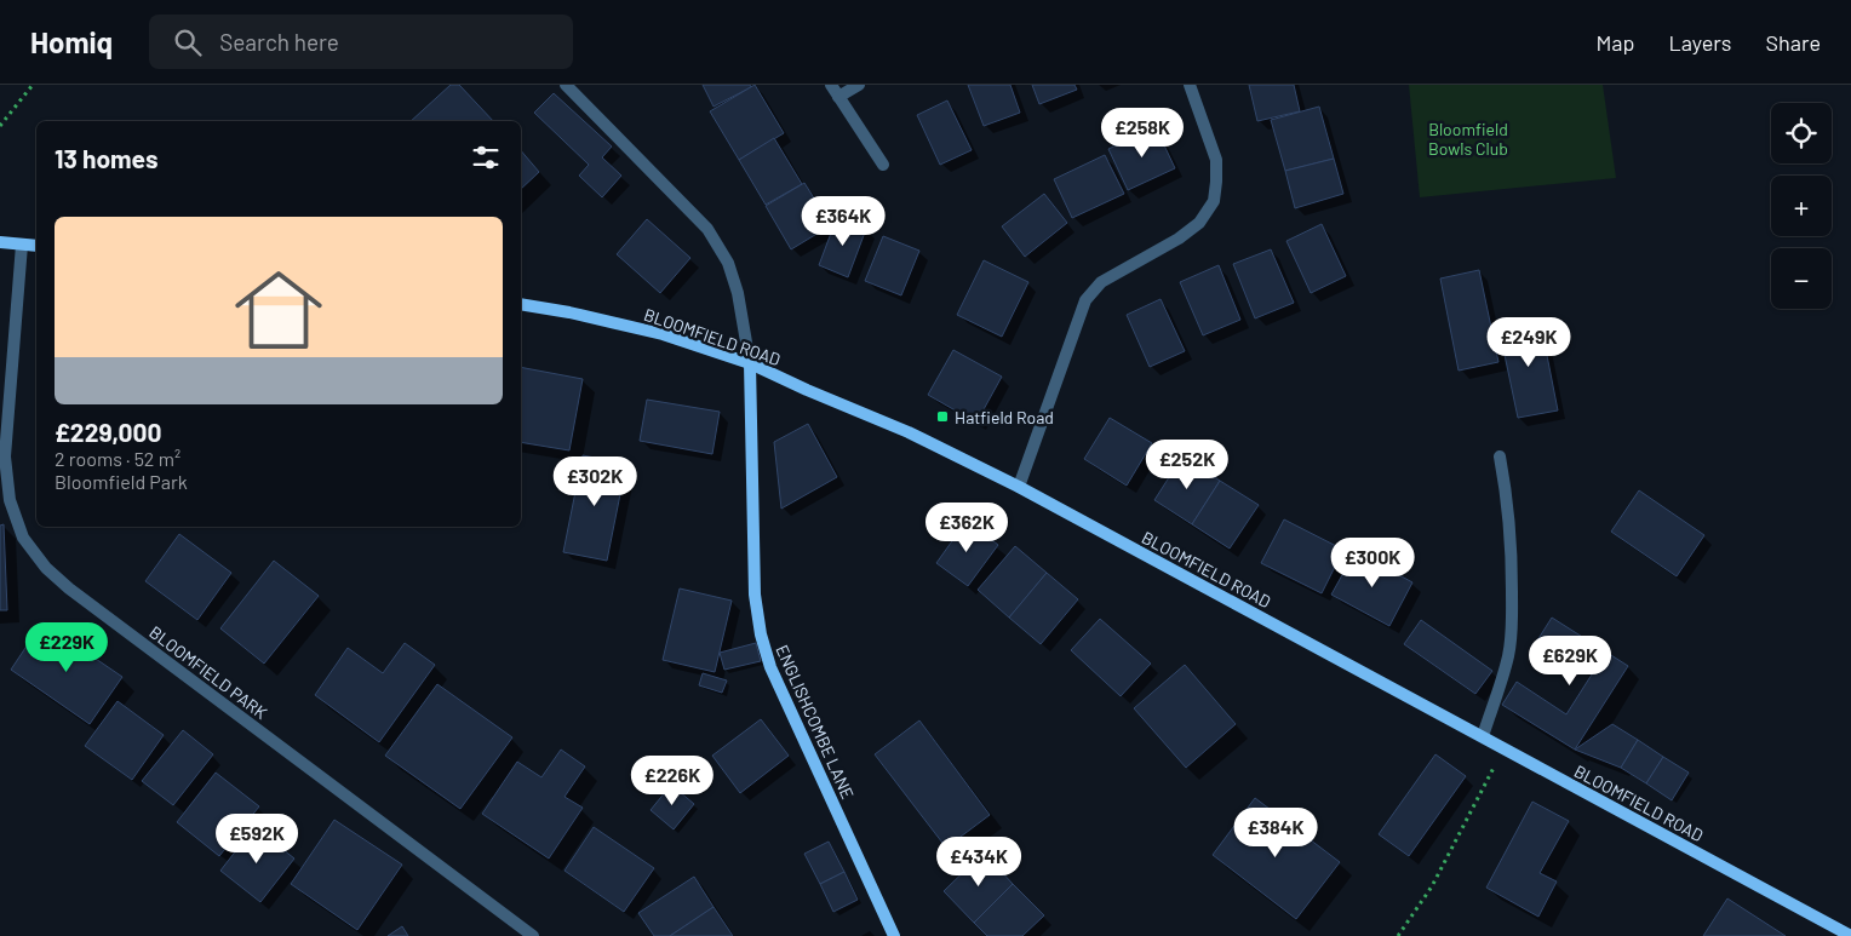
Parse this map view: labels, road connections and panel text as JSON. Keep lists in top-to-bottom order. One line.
{"streets":{"street":["BLOOMFIELD ROAD","BLOOMFIELD PARK","ENGLISHCOMBE LANE"]},"crossings":[["BLOOMFIELD ROAD","ENGLISHCOMBE LANE"]],"parks":["Bloomfield Bowls Club"],"places":{"transit":["Hatfield Road"]},"page":{"header":"Homiq","search":"Search here","nav":["Map","Layers","Share"],"map_buttons":["+","−"],"price":["£258K","£364K","£249K","£252K","£302K","£362K","£300K","£229K","£629K","£226K","£384K","£592K","£434K"],"heading":"13 homes","list":[{"name":"£229,000","note":"2 rooms · 52 m² · Bloomfield Park"}]}}
